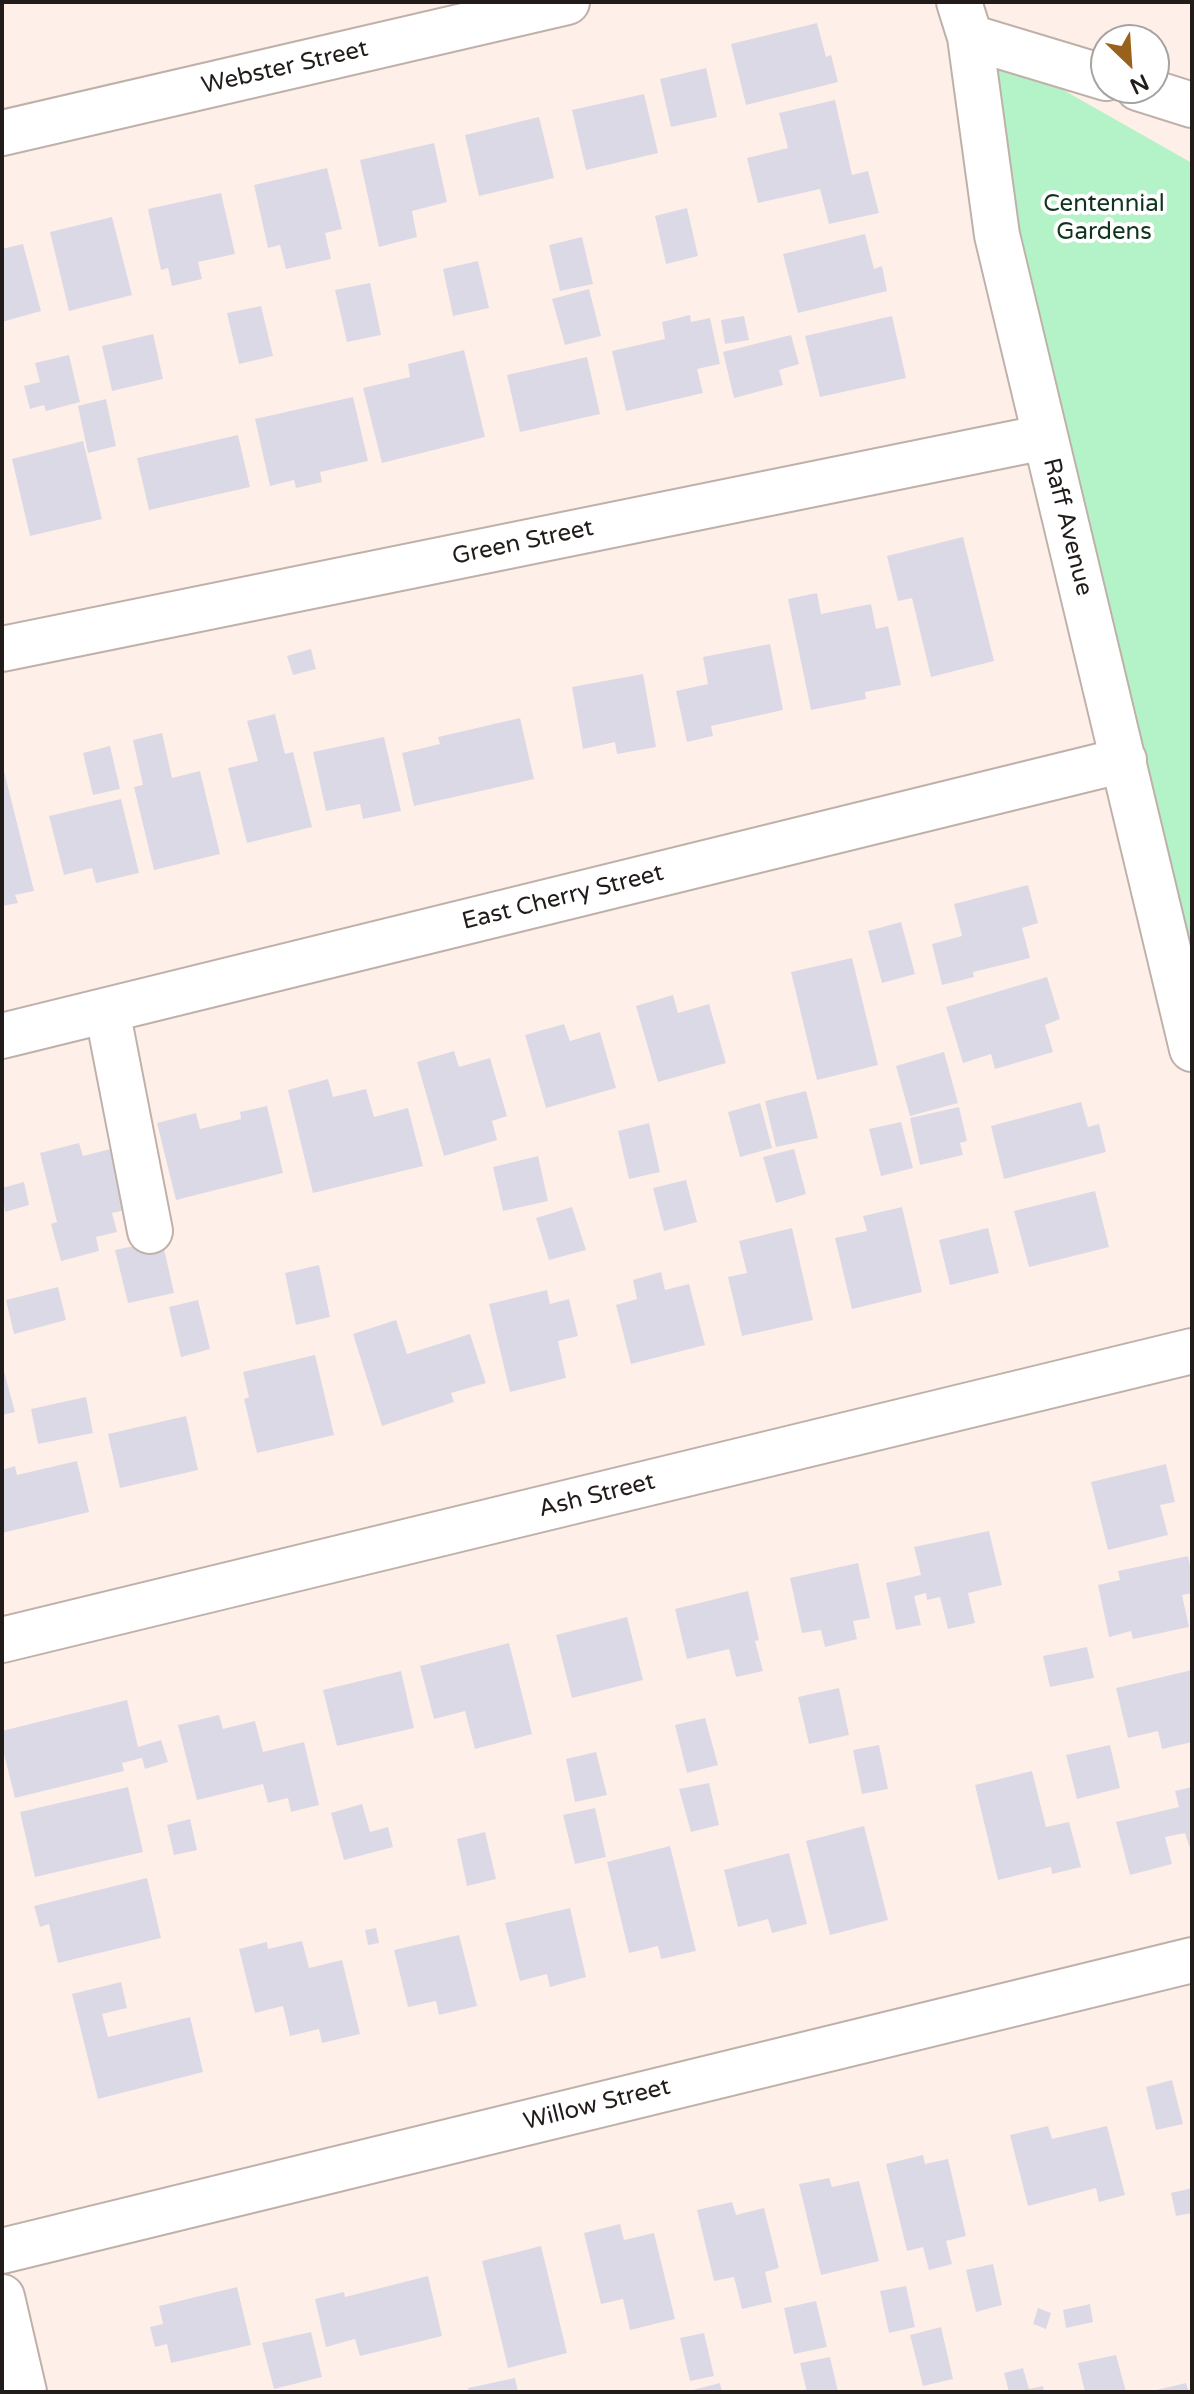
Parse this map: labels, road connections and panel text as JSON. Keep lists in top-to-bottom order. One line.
{"streets":{"street":["Webster Street","Raff Avenue","Green Street","East Cherry Street","Ash Street","Willow Street"]},"crossings":[["Raff Avenue","Green Street"],["Raff Avenue","East Cherry Street"]],"parks":["Centennial Gardens"],"north":"bottom right"}
